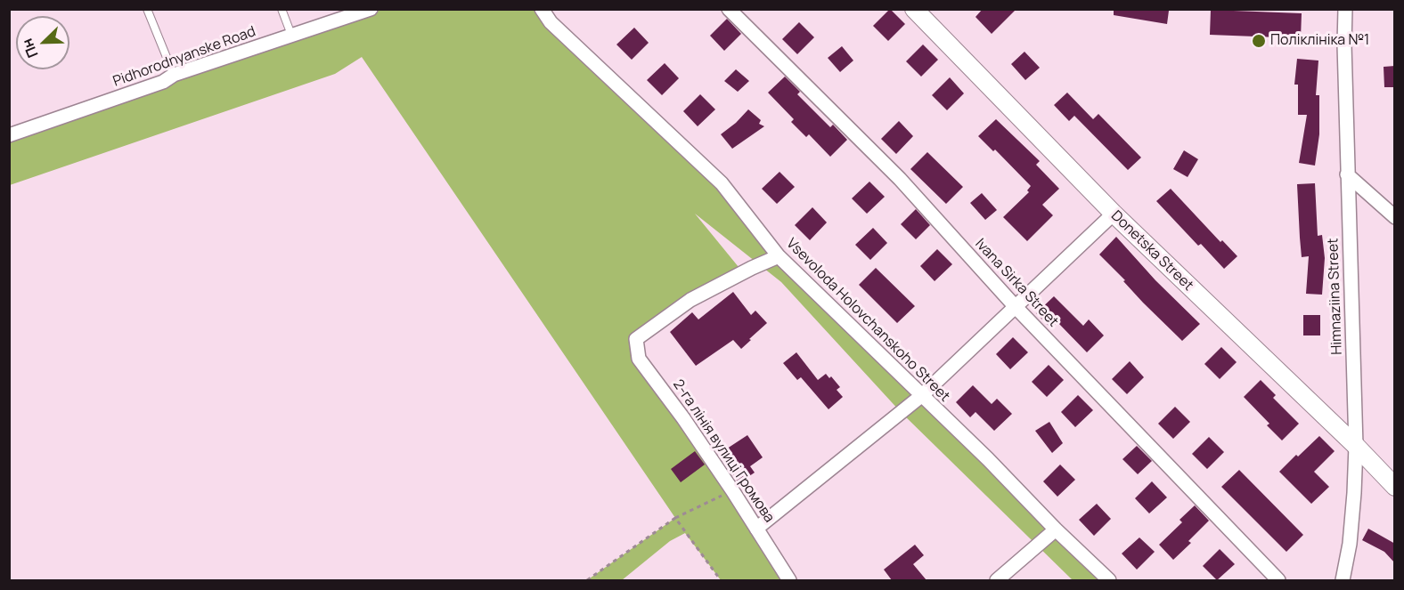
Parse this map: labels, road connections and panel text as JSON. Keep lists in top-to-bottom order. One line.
{"streets":{"street":["Pidhorodnyanske Road","Donetska Street","Ivana Sirka Street","Himnaziina Street","Vsevoloda Holovchanskoho Street","2-га лінія вулиці Громова"]},"crossings":[["Donetska Street","Himnaziina Street"],["Vsevoloda Holovchanskoho Street","2-га лінія вулиці Громова"]],"places":["Поліклініка №1"],"north":"bottom left"}
